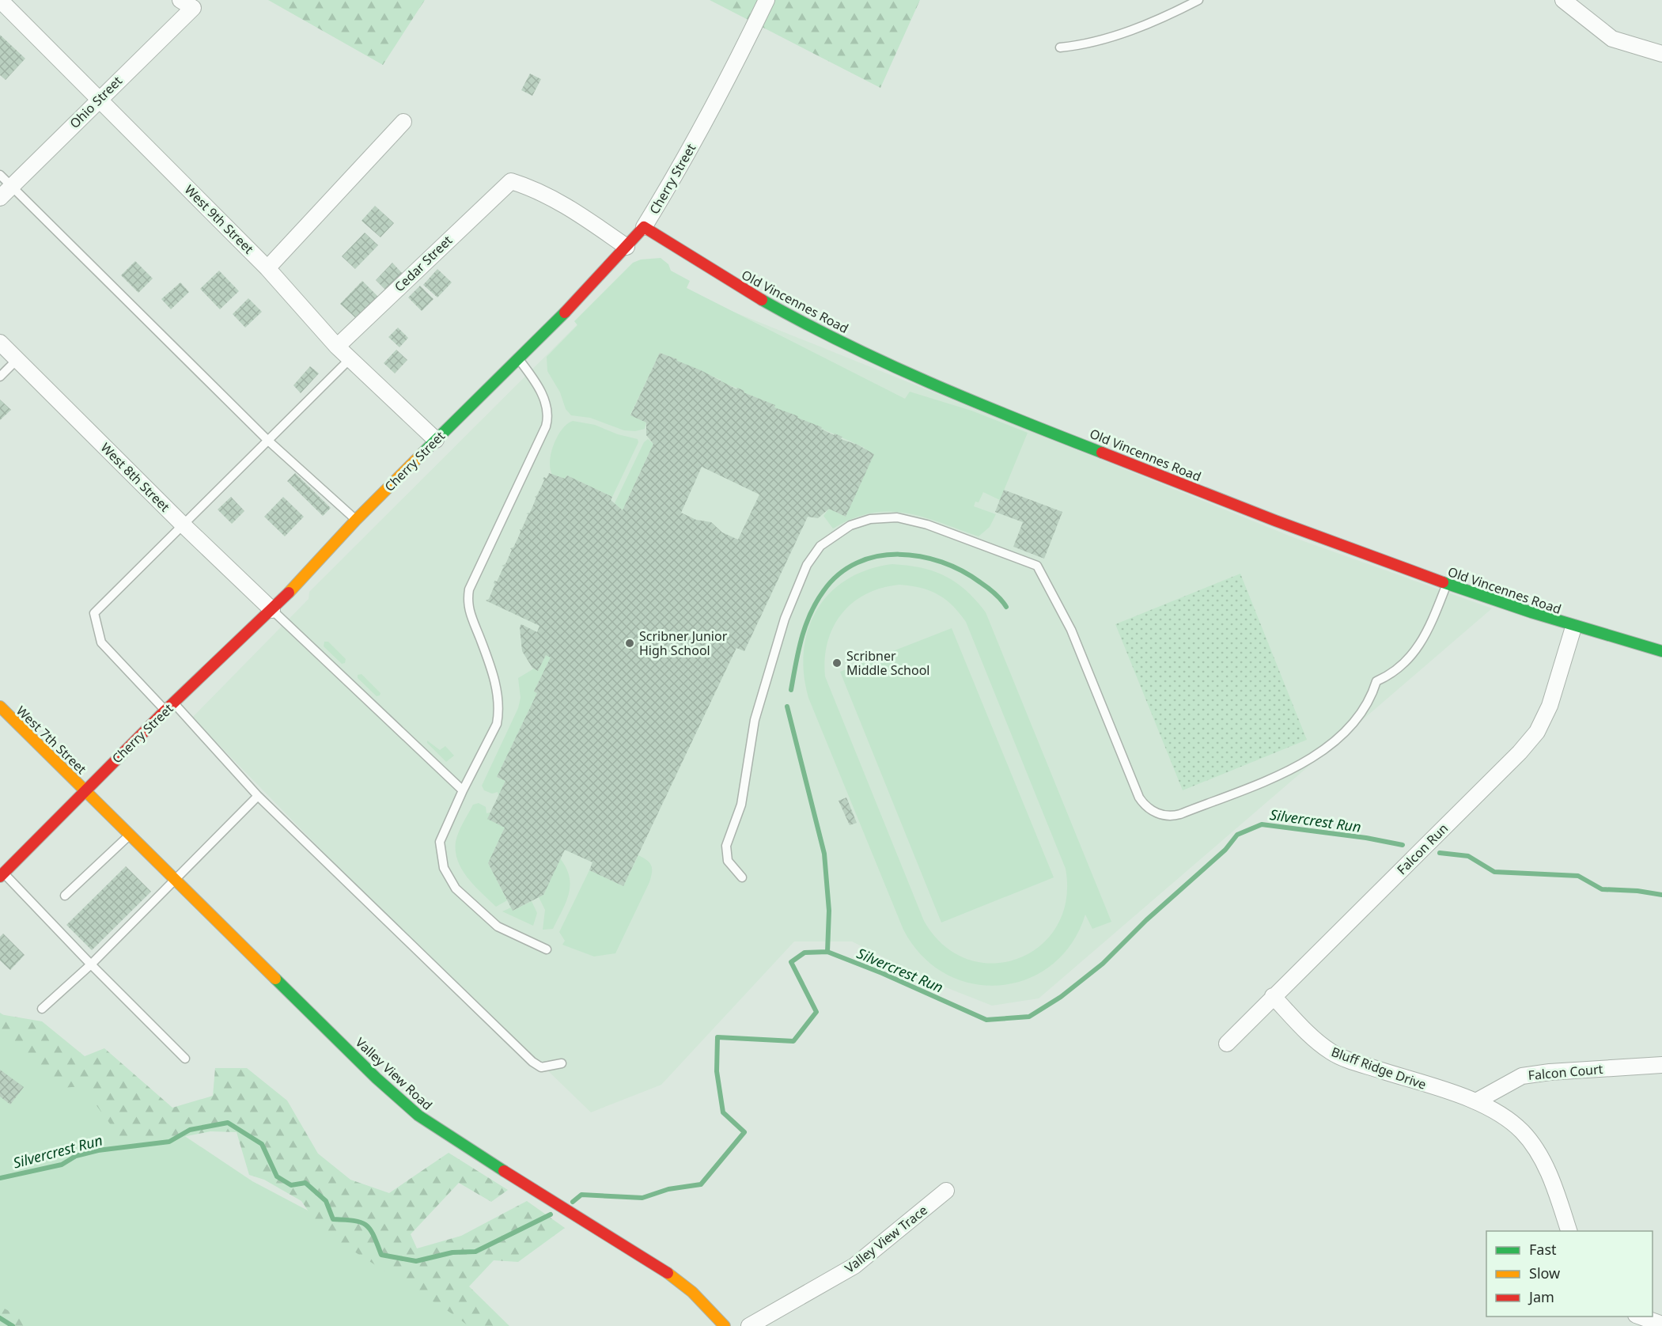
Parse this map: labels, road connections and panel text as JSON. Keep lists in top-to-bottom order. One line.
{"streets":{"street":["Ohio Street","Cherry Street","West 9th Street","Cedar Street","Old Vincennes Road","West 8th Street","West 7th Street","Falcon Run","Bluff Ridge Drive","Falcon Court","Valley View Road","Valley View Trace"]},"crossings":[["Ohio Street","West 9th Street"],["Cherry Street","West 9th Street"],["Cherry Street","Cedar Street"],["Cherry Street","Old Vincennes Road"],["Cherry Street","West 8th Street"],["Cherry Street","West 7th Street"],["Cherry Street","Valley View Road"],["West 9th Street","Cedar Street"],["Old Vincennes Road","Falcon Run"],["West 7th Street","Valley View Road"],["Falcon Run","Bluff Ridge Drive"],["Bluff Ridge Drive","Falcon Court"]],"water":["Silvercrest Run"],"places":["Scribner Junior High School","Scribner Middle School"],"legend":["Fast","Slow","Jam"]}
